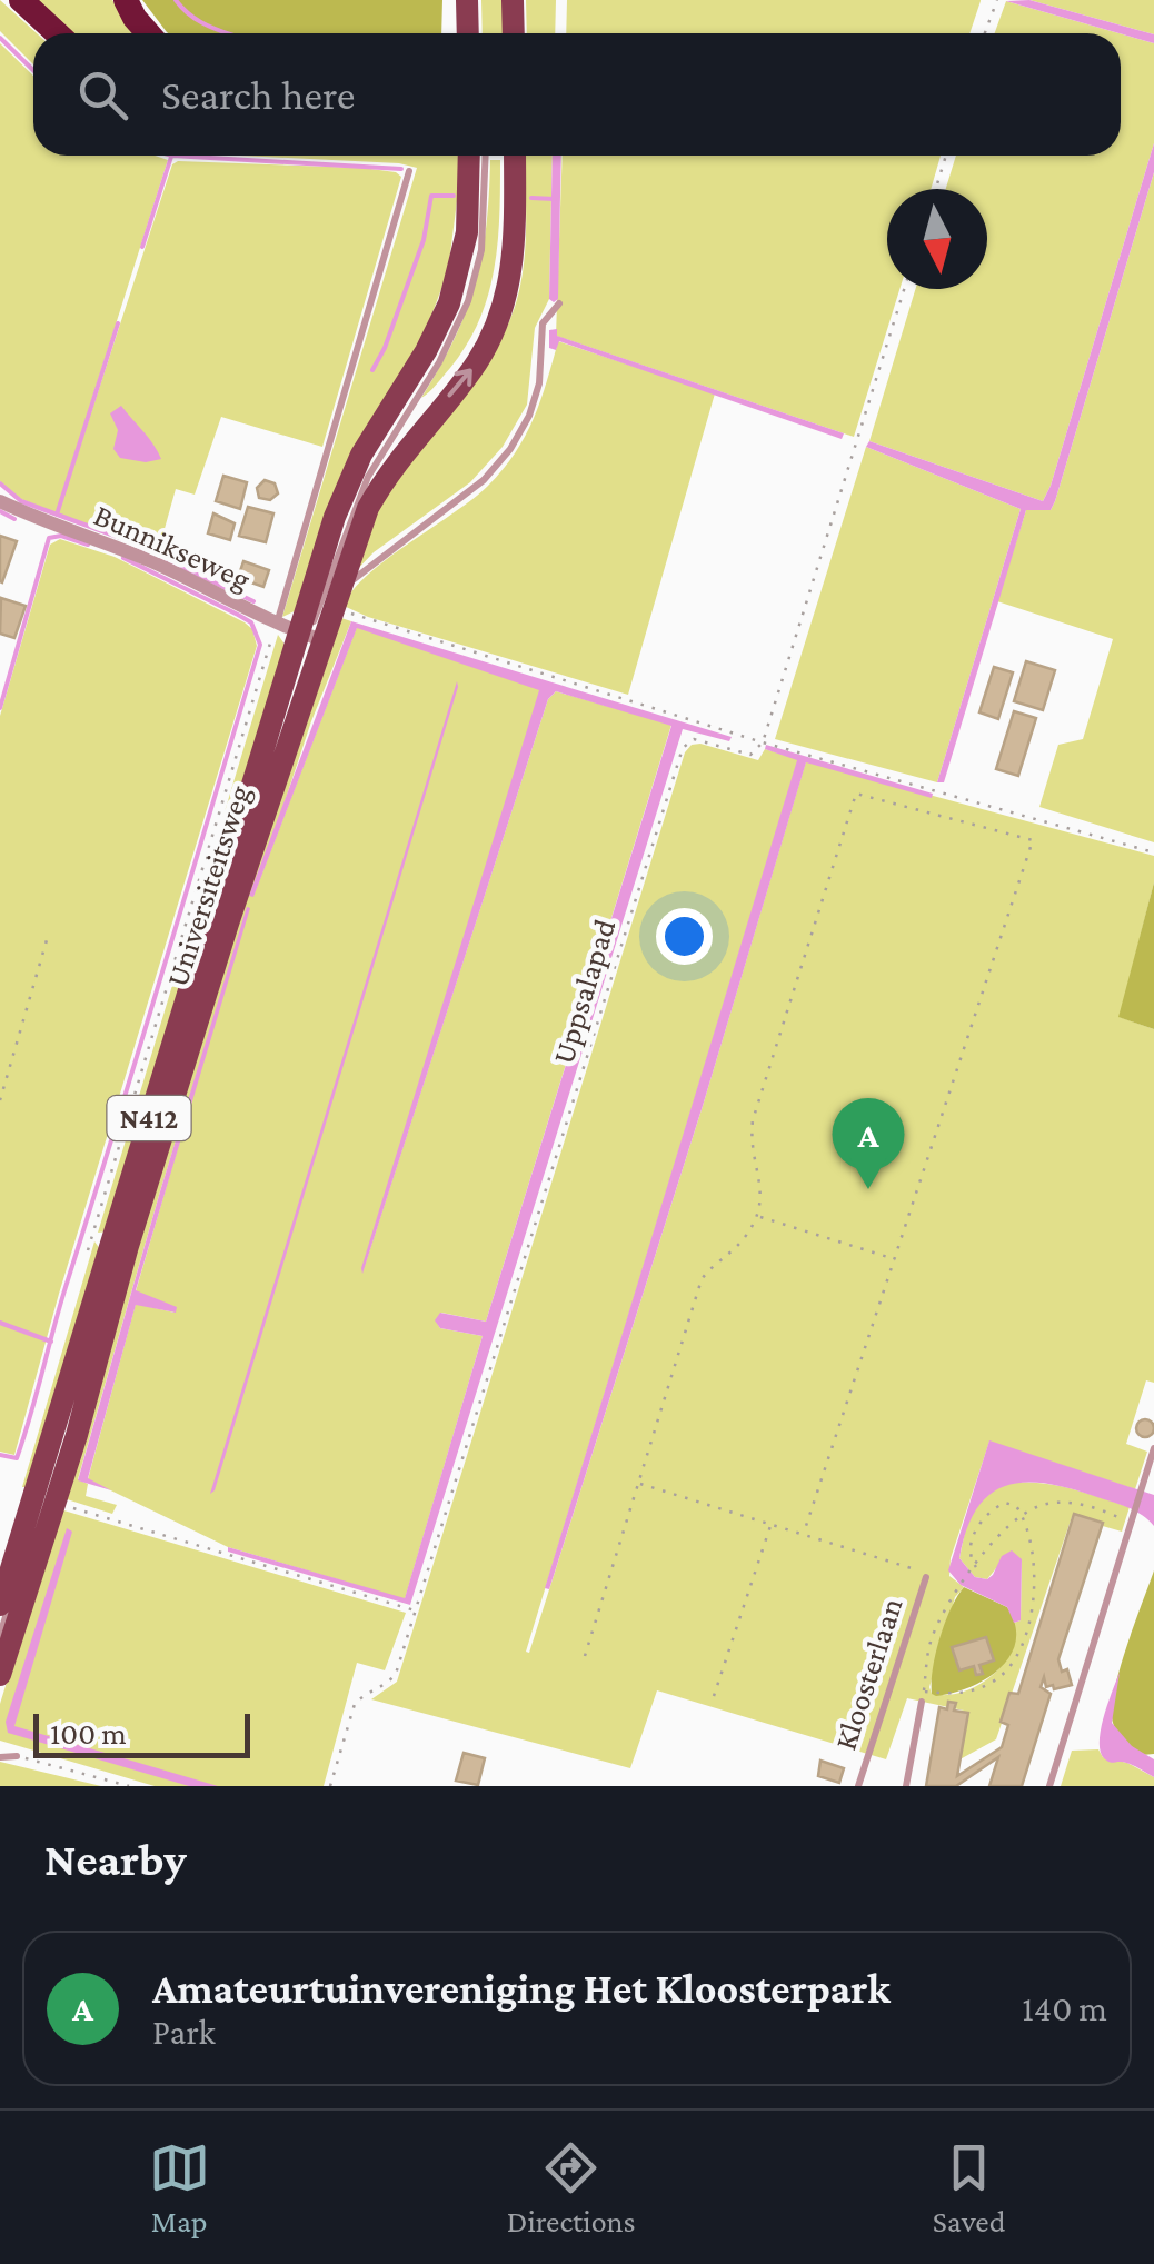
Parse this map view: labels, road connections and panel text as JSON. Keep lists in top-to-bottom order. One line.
{"streets":{"main road":["Universiteitsweg","N412"],"street":["Bunnikseweg"],"lane":["Kloosterlaan"],"path":["Uppsalapad"]},"crossings":[["Bunnikseweg","Universiteitsweg"]],"scale_bar":"100 m","north":"bottom","page":{"search":"Search here","pins":"A","scale":"100 m","heading":"Nearby","list":[{"mark":"A","name":"Amateurtuinvereniging Het Kloosterpark","note":"Park","value":"140 m"}],"nav":["Map","Directions","Saved"]}}
